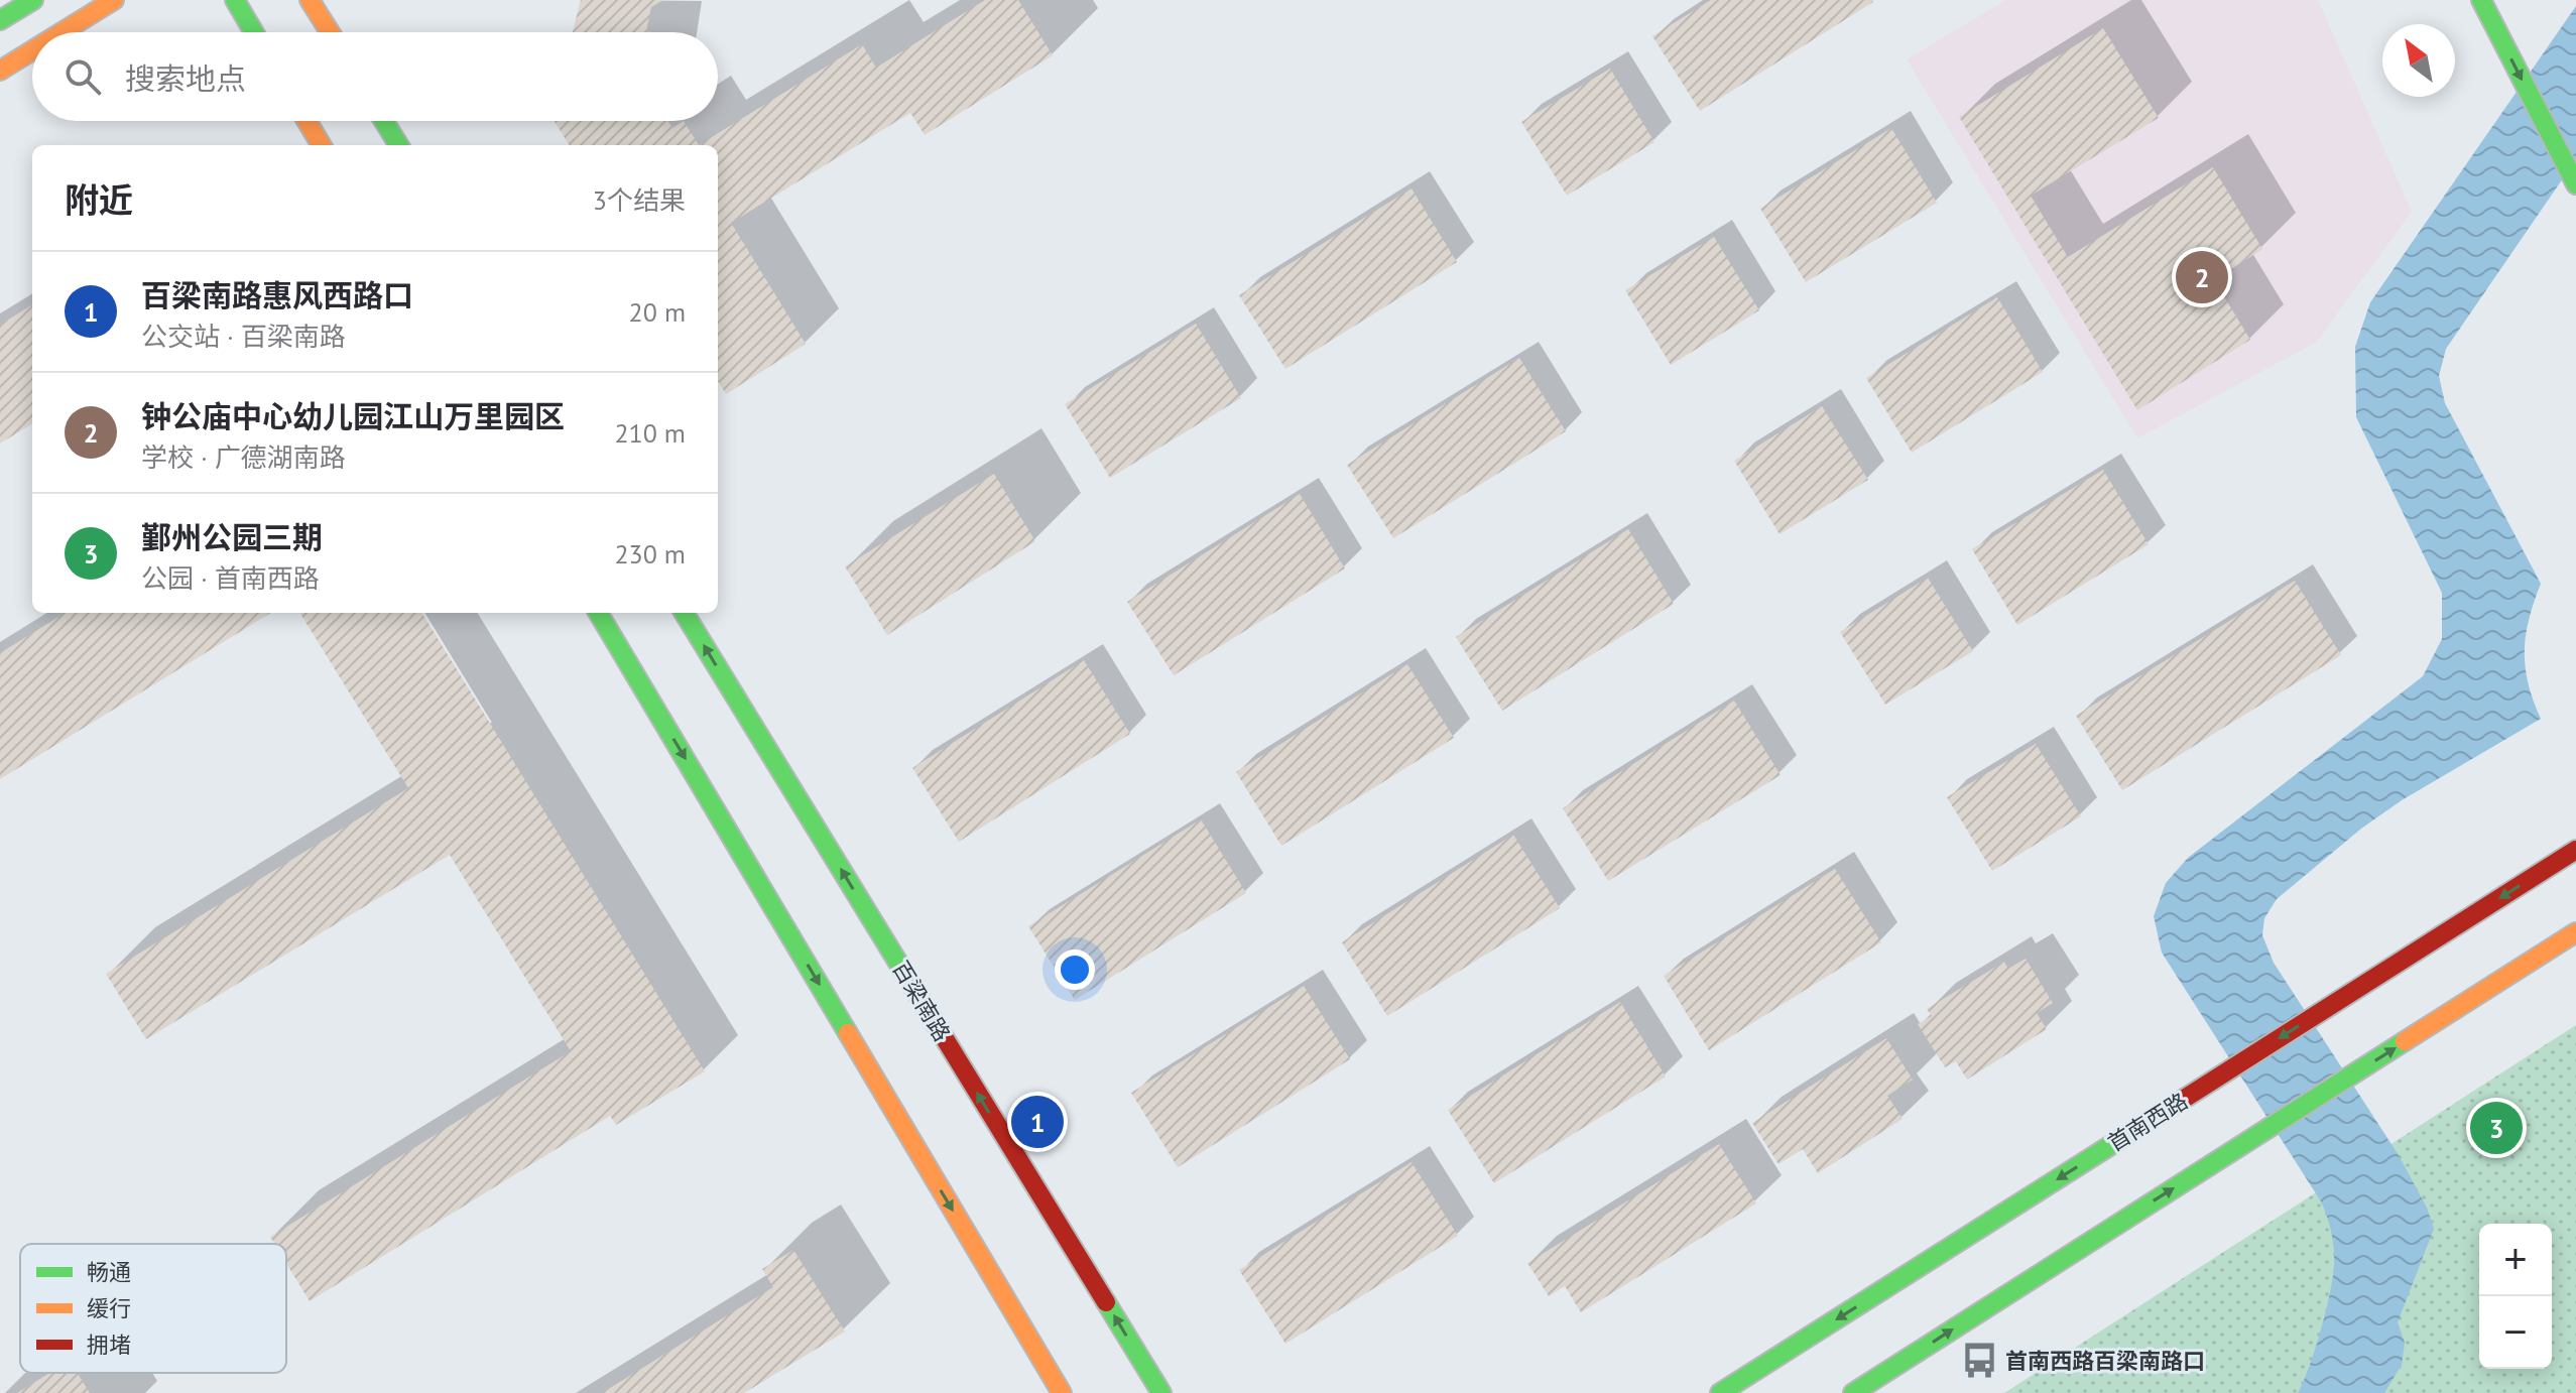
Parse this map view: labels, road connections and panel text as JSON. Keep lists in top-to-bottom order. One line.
{"streets":{"street":["百梁南路","首南西路"]},"places":{"bus stop":["首南西路百梁南路口"]},"legend":["畅通","缓行","拥堵"],"north":"top left","page":{"search":"搜索地点","heading":["附近","3个结果"],"pins":["2","1","3"],"list":[{"mark":"1","name":"百梁南路惠风西路口","note":"公交站 · 百梁南路","value":"20 m"},{"mark":"2","name":"钟公庙中心幼儿园江山万里园区","note":"学校 · 广德湖南路","value":"210 m"},{"mark":"3","name":"鄞州公园三期","note":"公园 · 首南西路","value":"230 m"}],"map_buttons":["+","−"]}}
